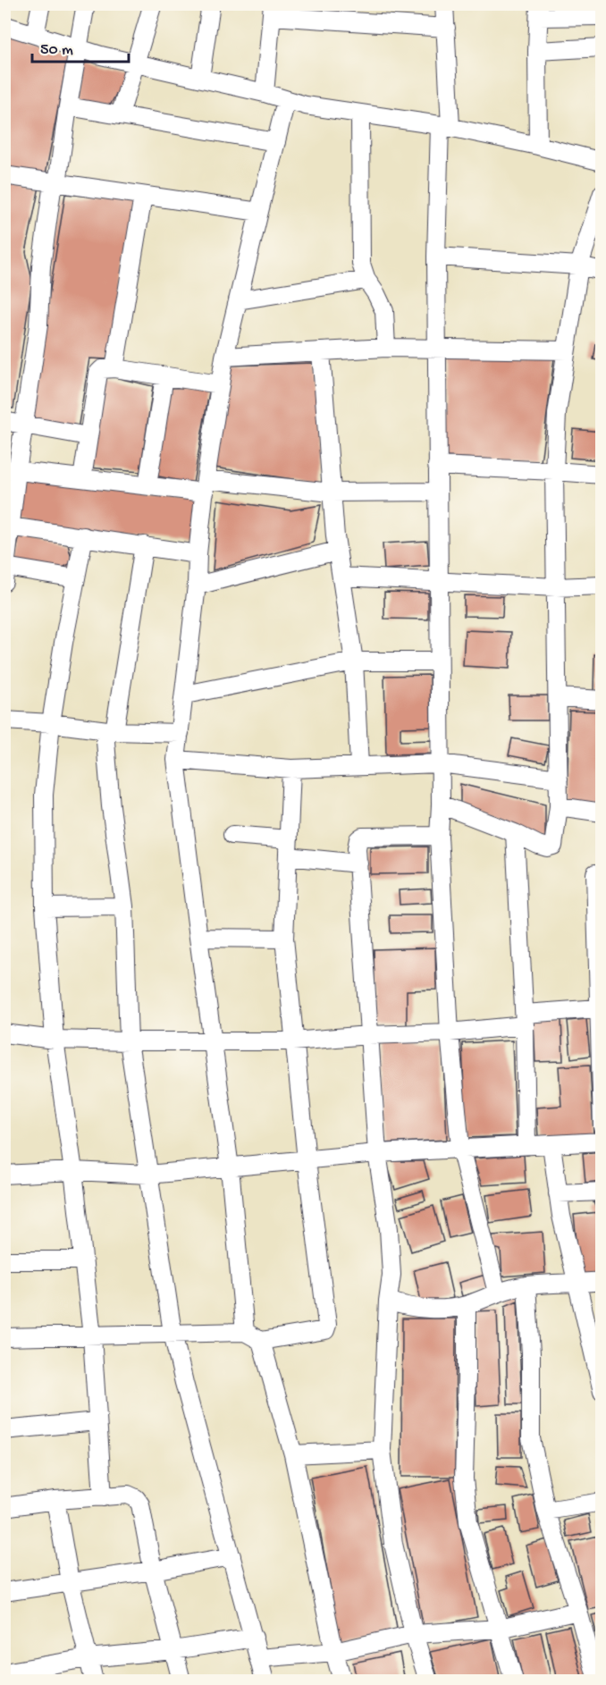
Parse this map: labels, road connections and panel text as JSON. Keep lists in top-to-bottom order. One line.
{"scale_bar":"50 m"}
